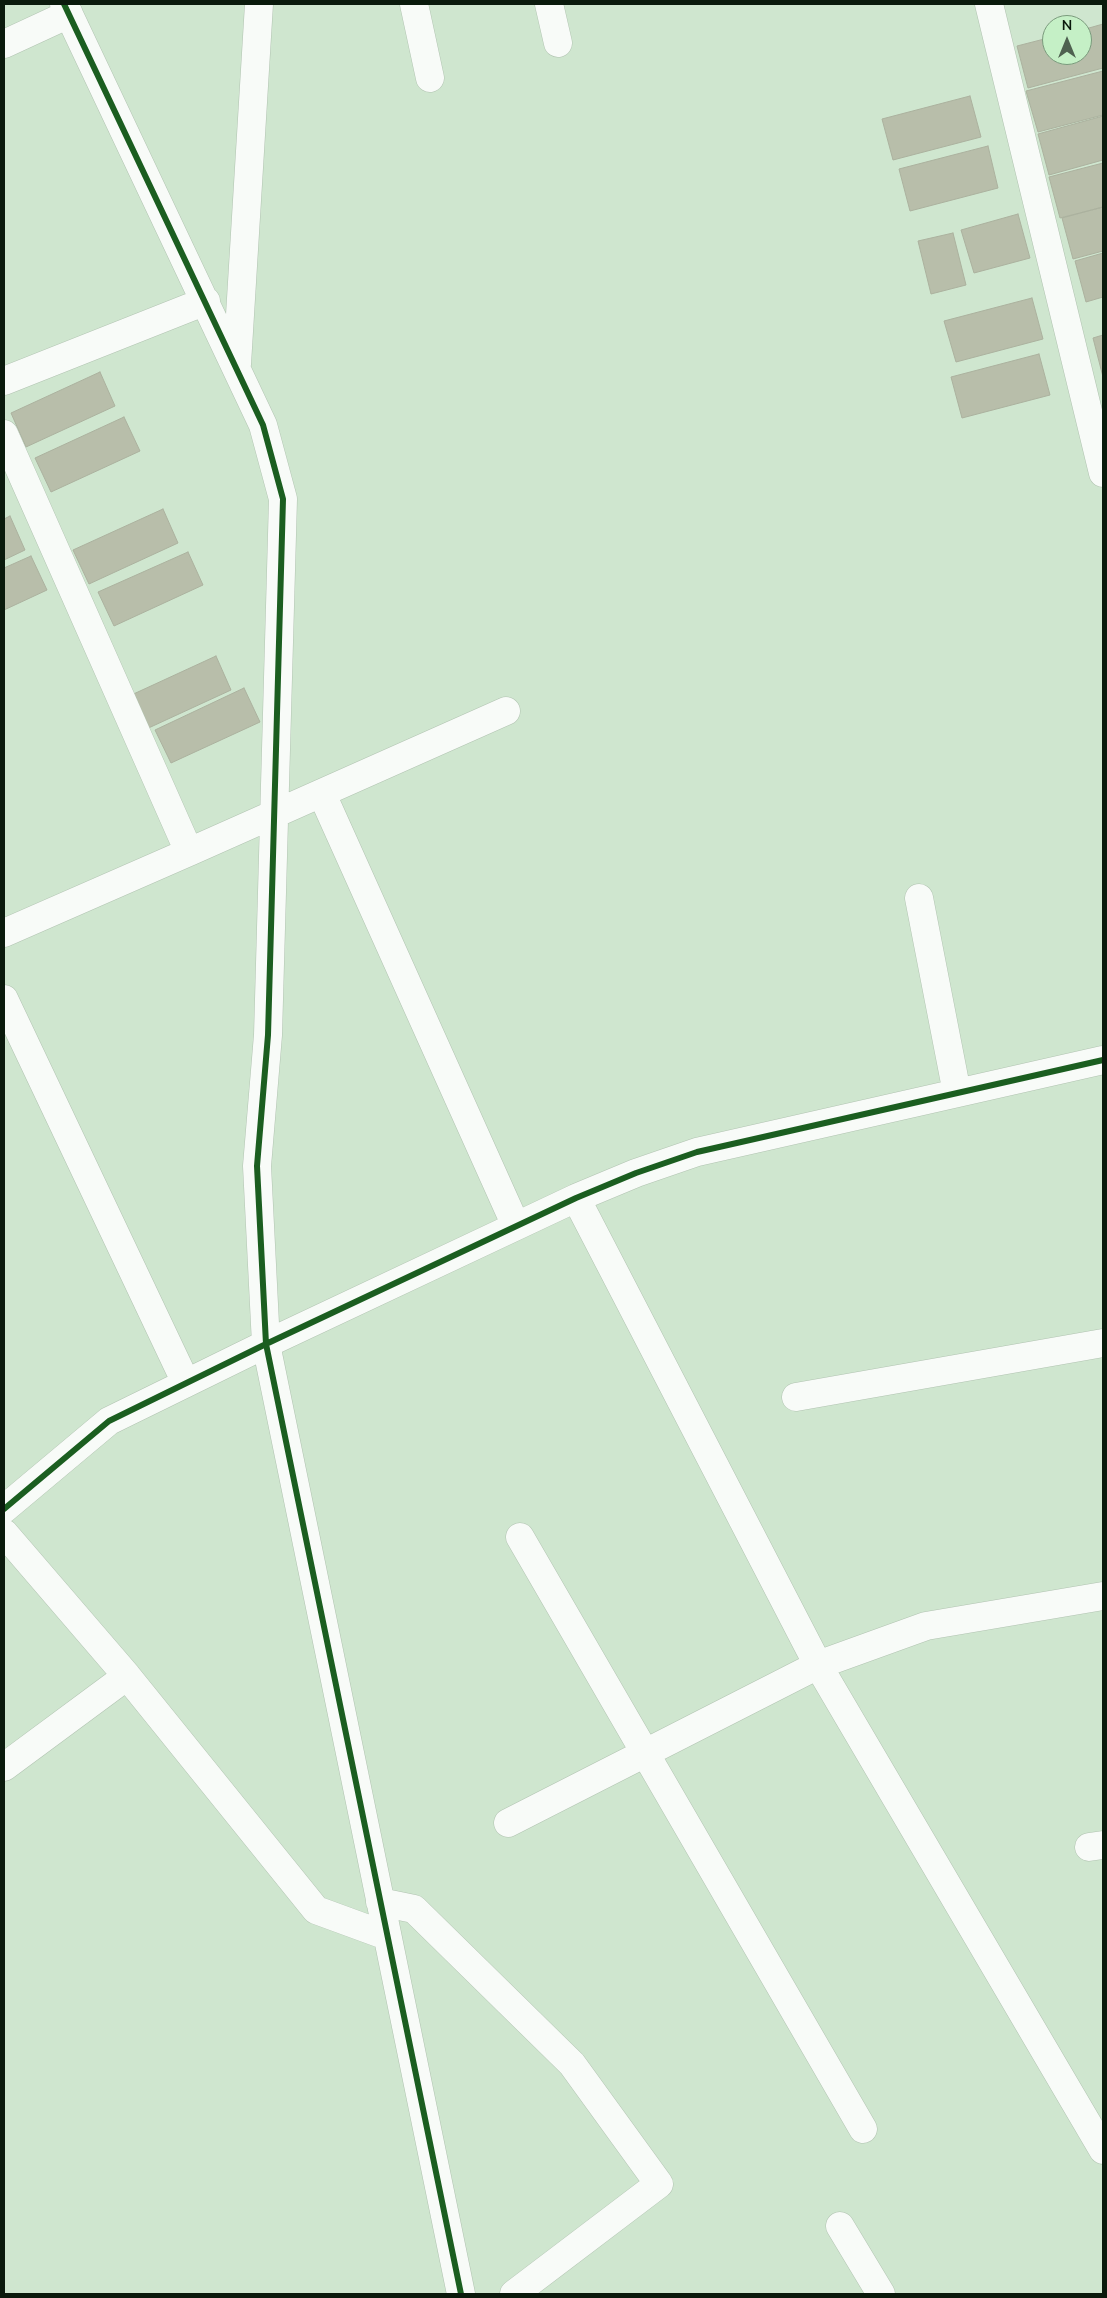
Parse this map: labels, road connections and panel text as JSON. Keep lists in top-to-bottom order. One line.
{"north":"top"}
